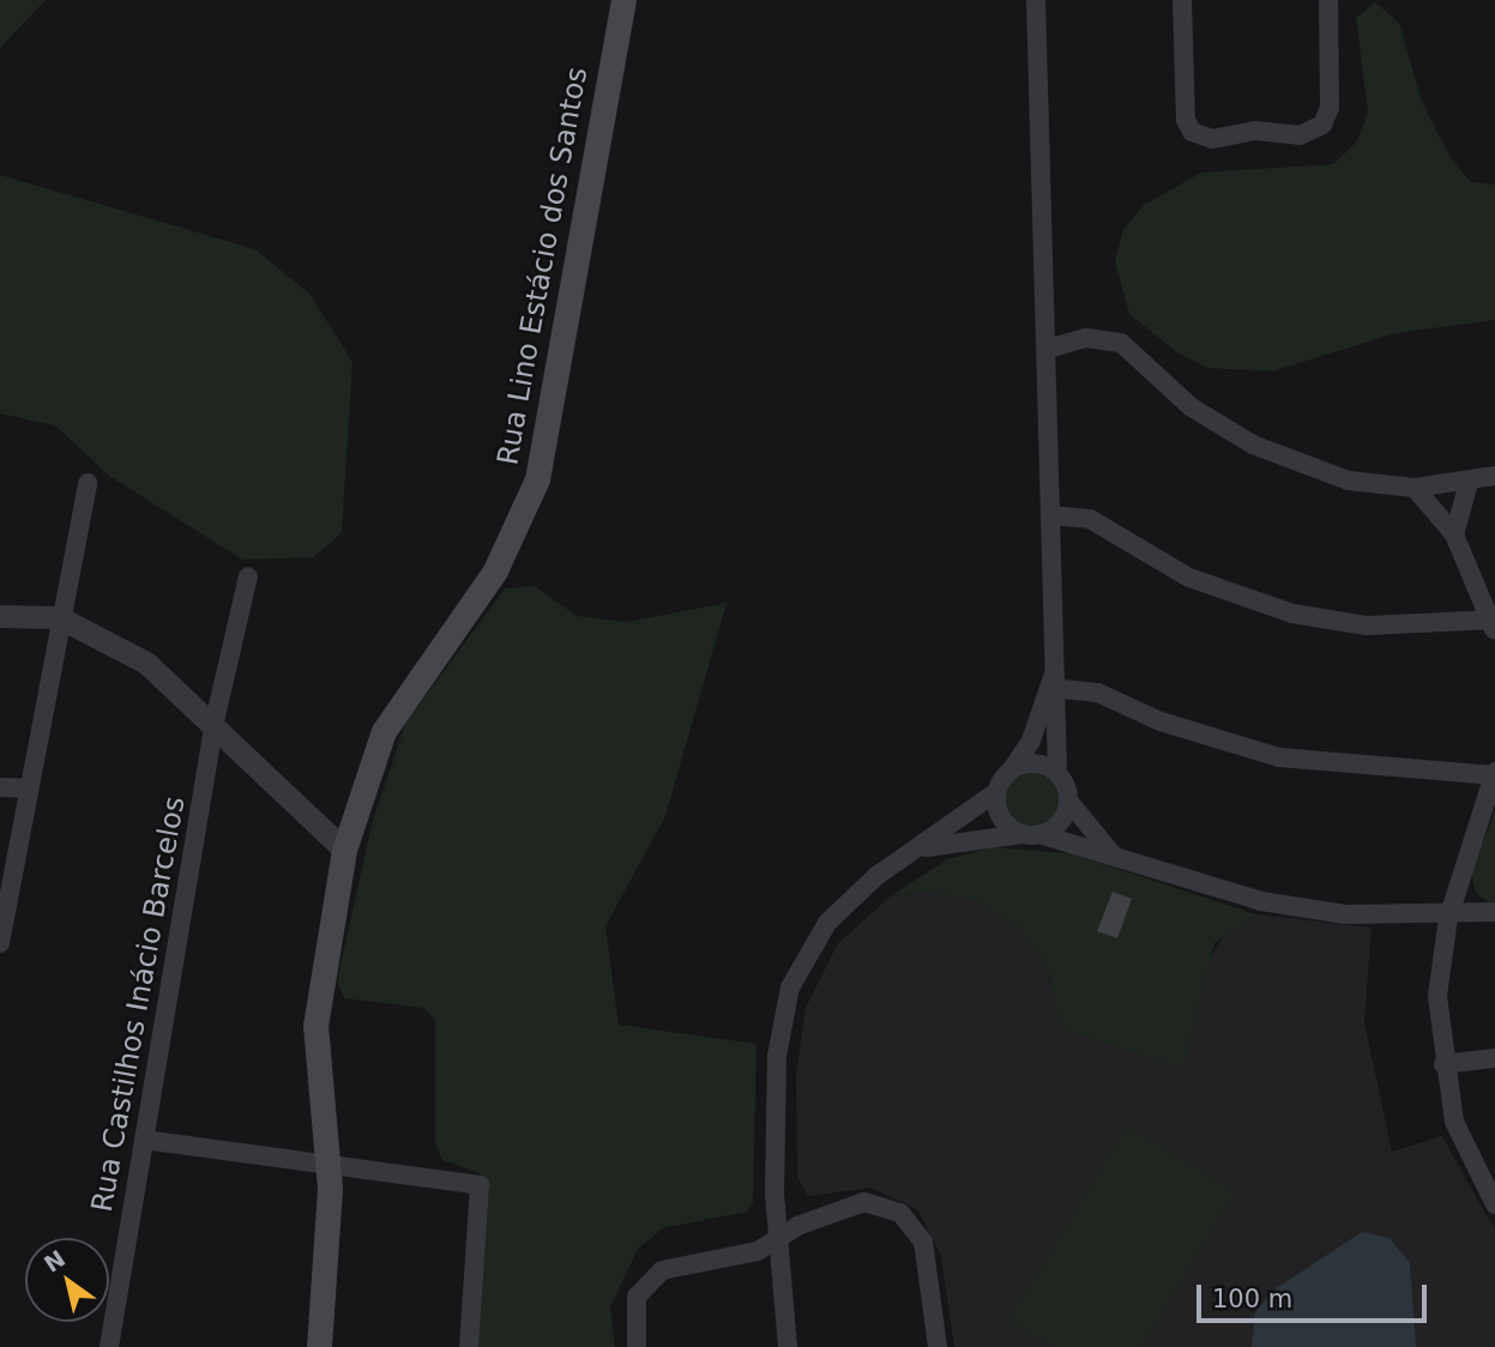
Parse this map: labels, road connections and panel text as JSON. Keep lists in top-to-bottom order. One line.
{"streets":{"main road":["Rua Lino Estácio dos Santos"],"street":["Rua Castilhos Inácio Barcelos"]},"scale_bar":"100 m","north":"top left"}
